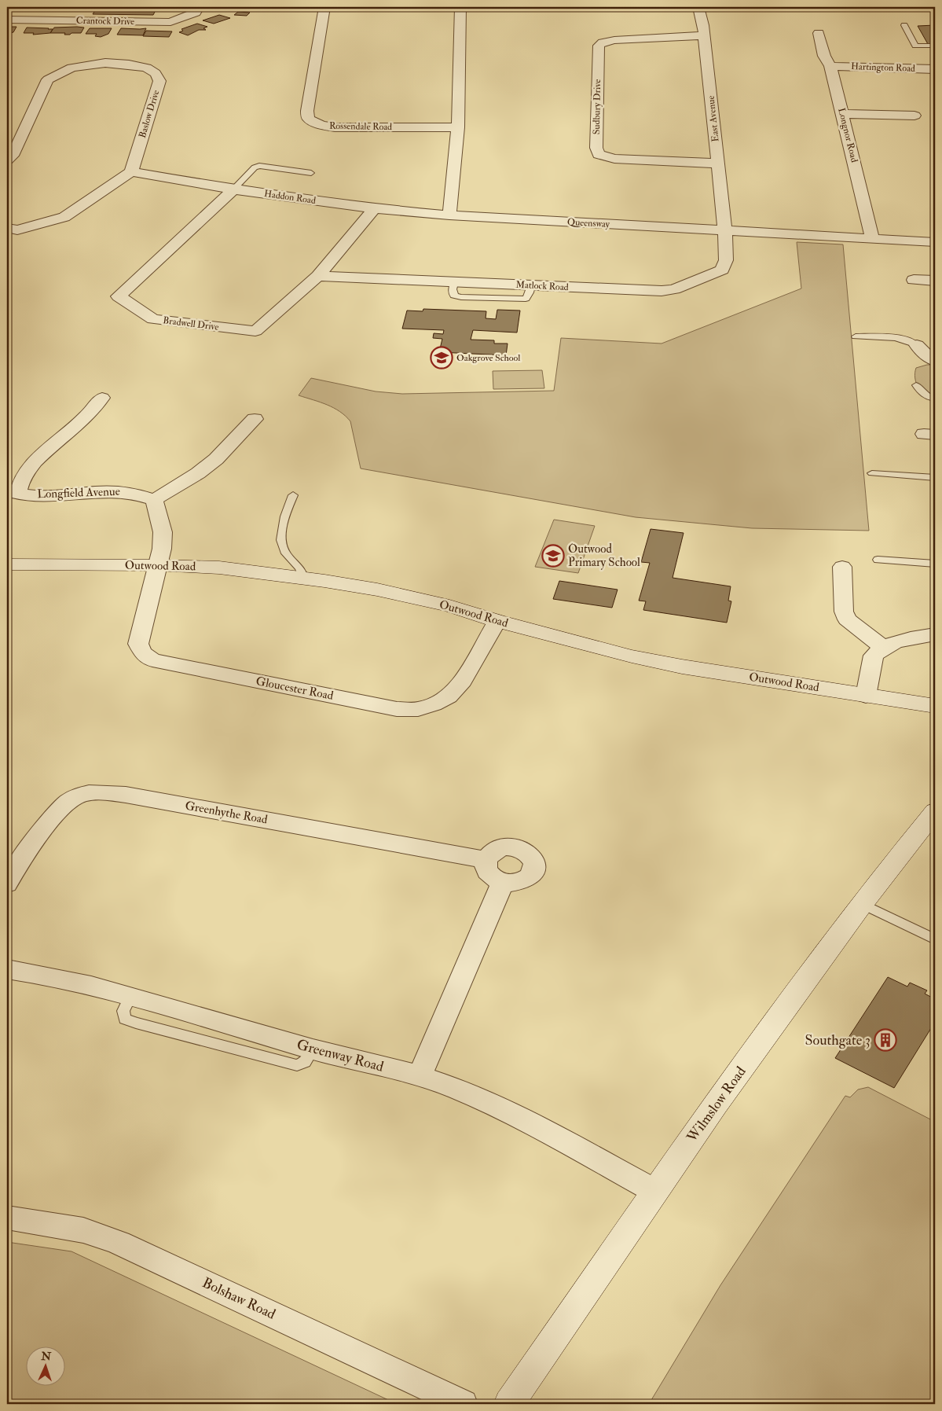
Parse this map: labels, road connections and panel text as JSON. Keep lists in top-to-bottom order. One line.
{"streets":{"street":["Crantock Drive","Hartington Road","Sudbury Drive","Baslow Drive","East Avenue","Rossendale Road","Longnor Road","Haddon Road","Queensway","Matlock Road","Bradwell Drive","Longfield Avenue","Outwood Road","Gloucester Road","Greenhythe Road","Greenway Road","Wilmslow Road","Bolshaw Road"]},"crossings":[["Hartington Road","Longnor Road"],["Sudbury Drive","East Avenue"],["Baslow Drive","Haddon Road"],["East Avenue","Queensway"],["East Avenue","Matlock Road"],["Longnor Road","Queensway"],["Haddon Road","Queensway"],["Haddon Road","Bradwell Drive"],["Queensway","Matlock Road"],["Matlock Road","Bradwell Drive"],["Outwood Road","Gloucester Road"],["Greenway Road","Wilmslow Road"]],"places":{"school or university":["Oakgrove School","Outwood Primary School"],"building":["Southgate 3"]},"north":"top"}
